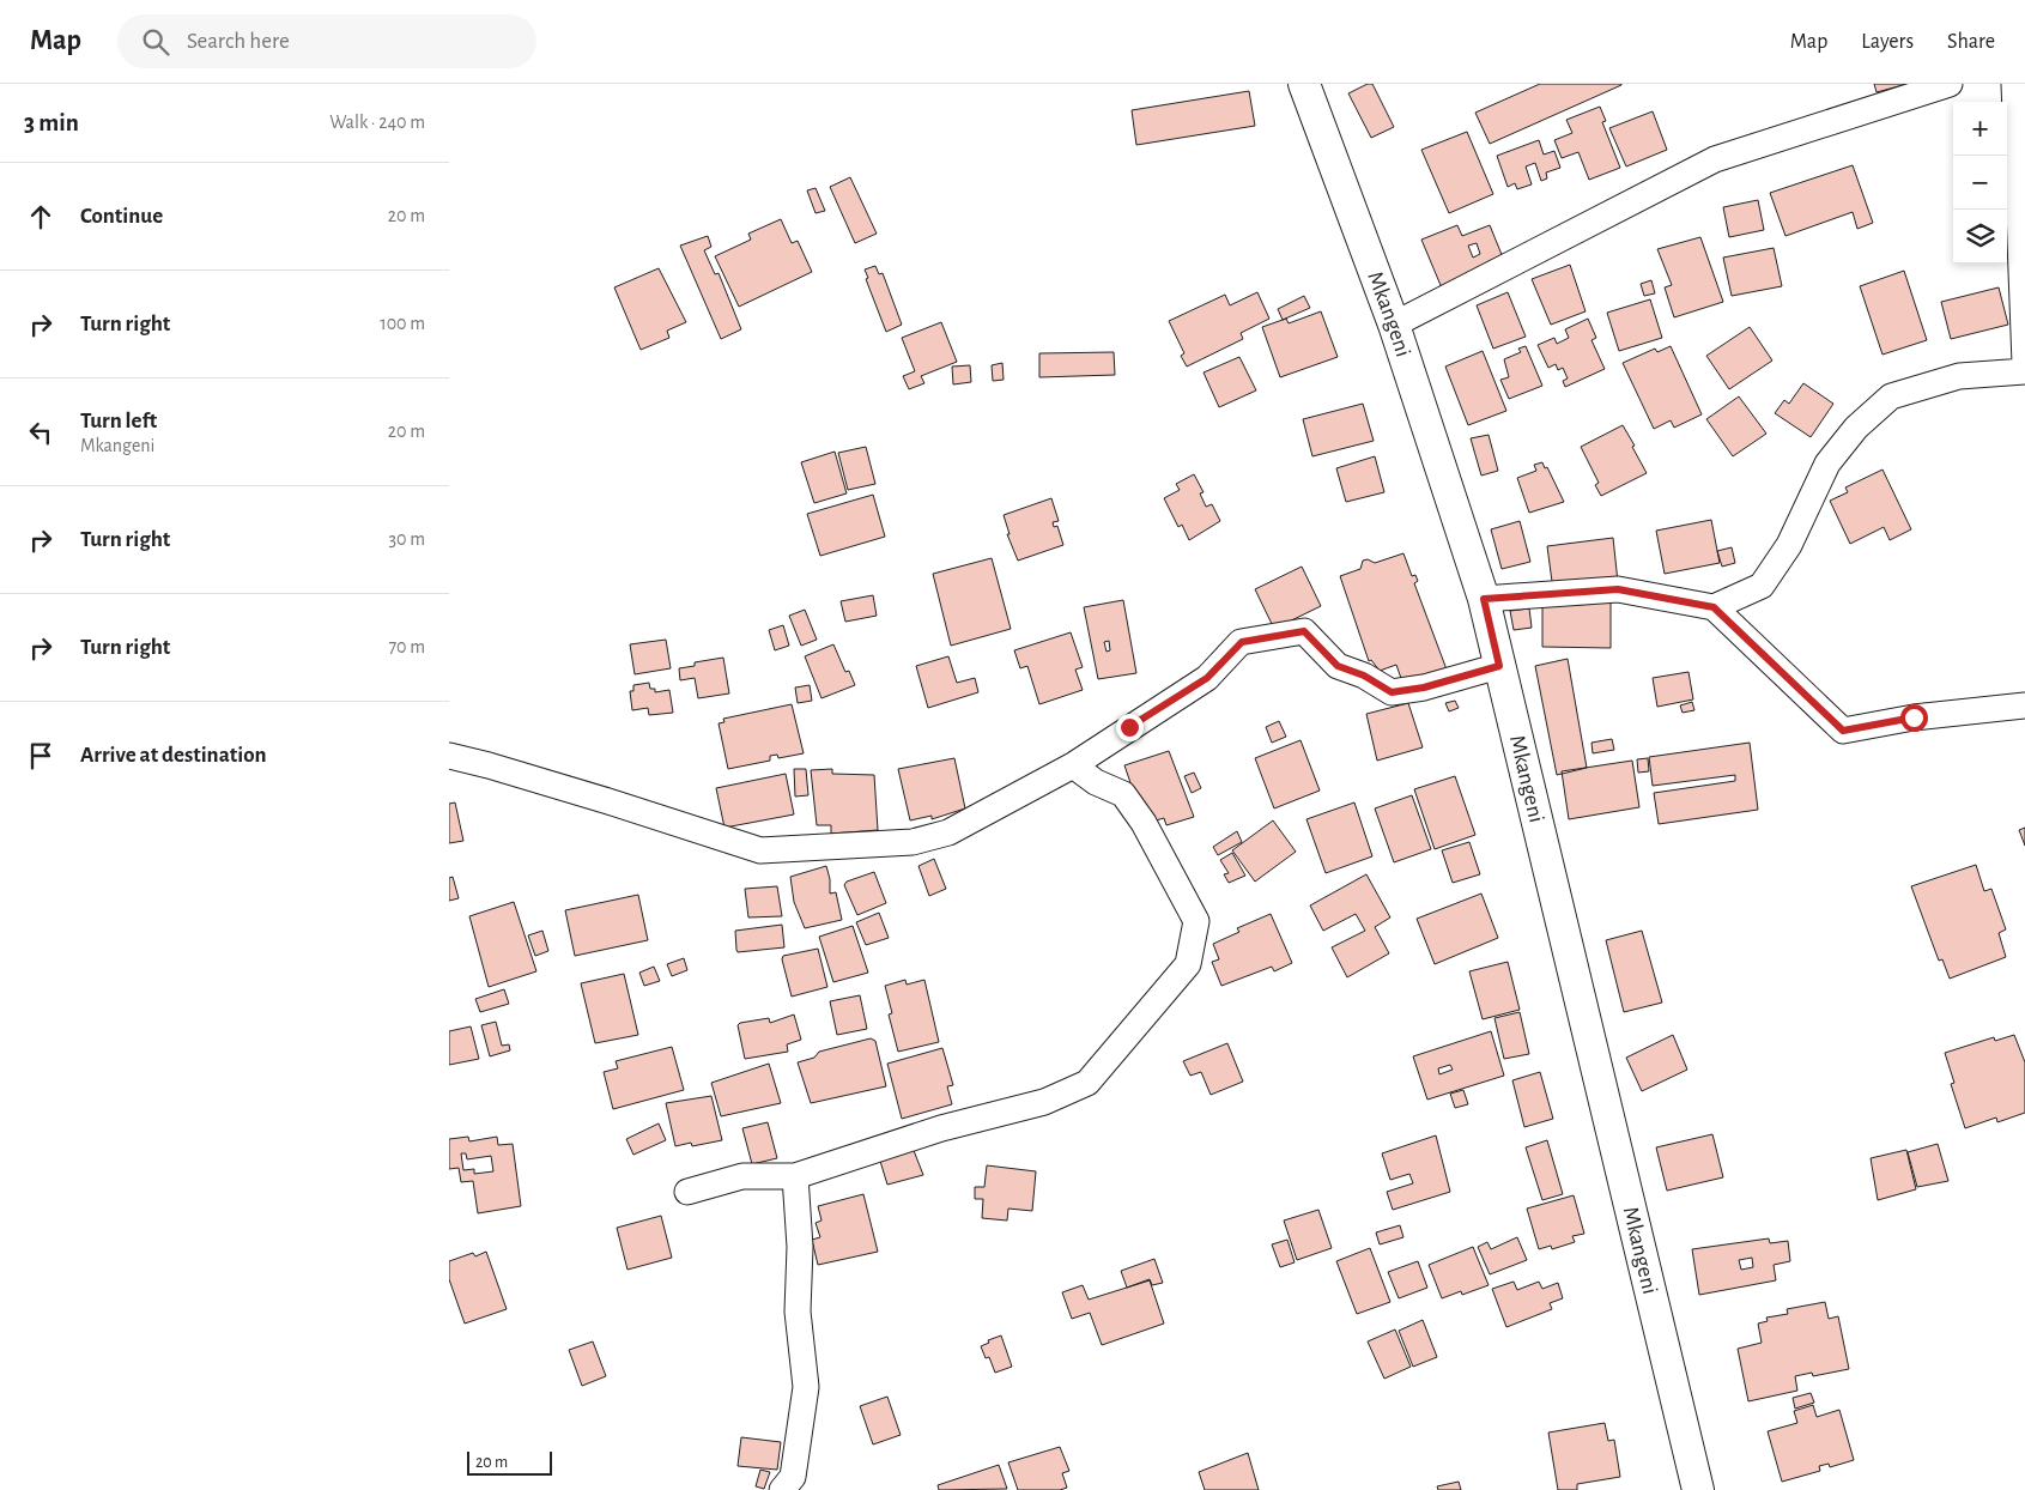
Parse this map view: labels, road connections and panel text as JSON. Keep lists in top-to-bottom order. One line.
{"streets":{"street":["Mkangeni"]},"scale_bar":"20 m","page":{"header":"Map","search":"Search here","nav":["Map","Layers","Share"],"heading":["3 min","Walk · 240 m"],"map_buttons":["+","−"],"list":[["Continue","20 m"],["Turn right","100 m"],["Turn left","Mkangeni","20 m"],["Turn right","30 m"],["Turn right","70 m"],"Arrive at destination"],"scale":"20 m"}}
